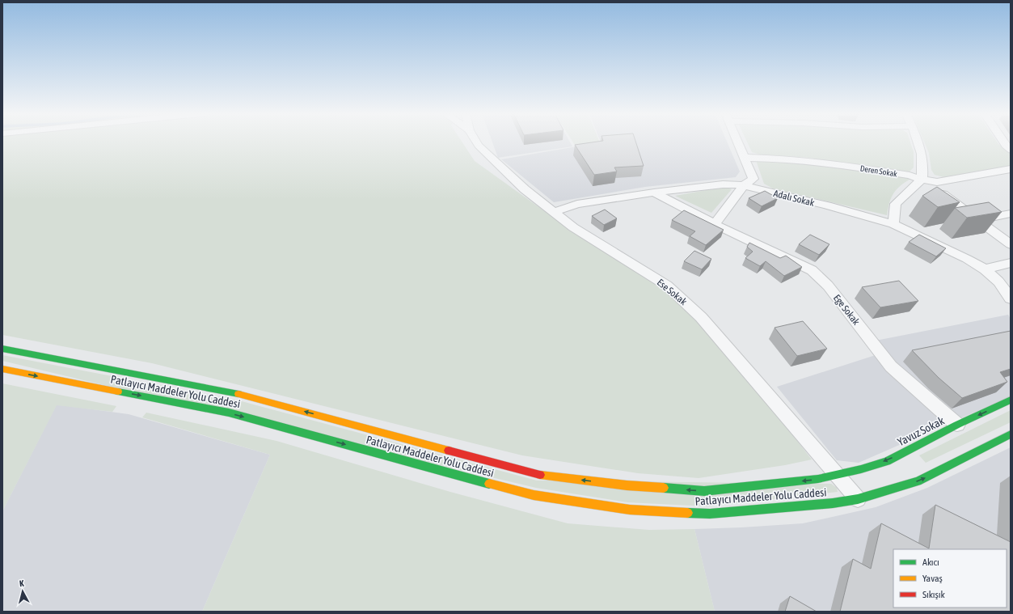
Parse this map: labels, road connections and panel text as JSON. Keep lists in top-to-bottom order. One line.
{"streets":{"main road":["Patlayıcı Maddeler Yolu Caddesi","Yavuz Sokak"],"street":["Deren Sokak","Adalı Sokak","Ese Sokak","Ege Sokak"]},"crossings":[["Adalı Sokak","Ese Sokak"],["Adalı Sokak","Ege Sokak"],["Ese Sokak","Patlayıcı Maddeler Yolu Caddesi"],["Ese Sokak","Yavuz Sokak"],["Ege Sokak","Yavuz Sokak"],["Patlayıcı Maddeler Yolu Caddesi","Yavuz Sokak"]],"legend":["Akıcı","Yavaş","Sıkışık"],"north":"top"}
